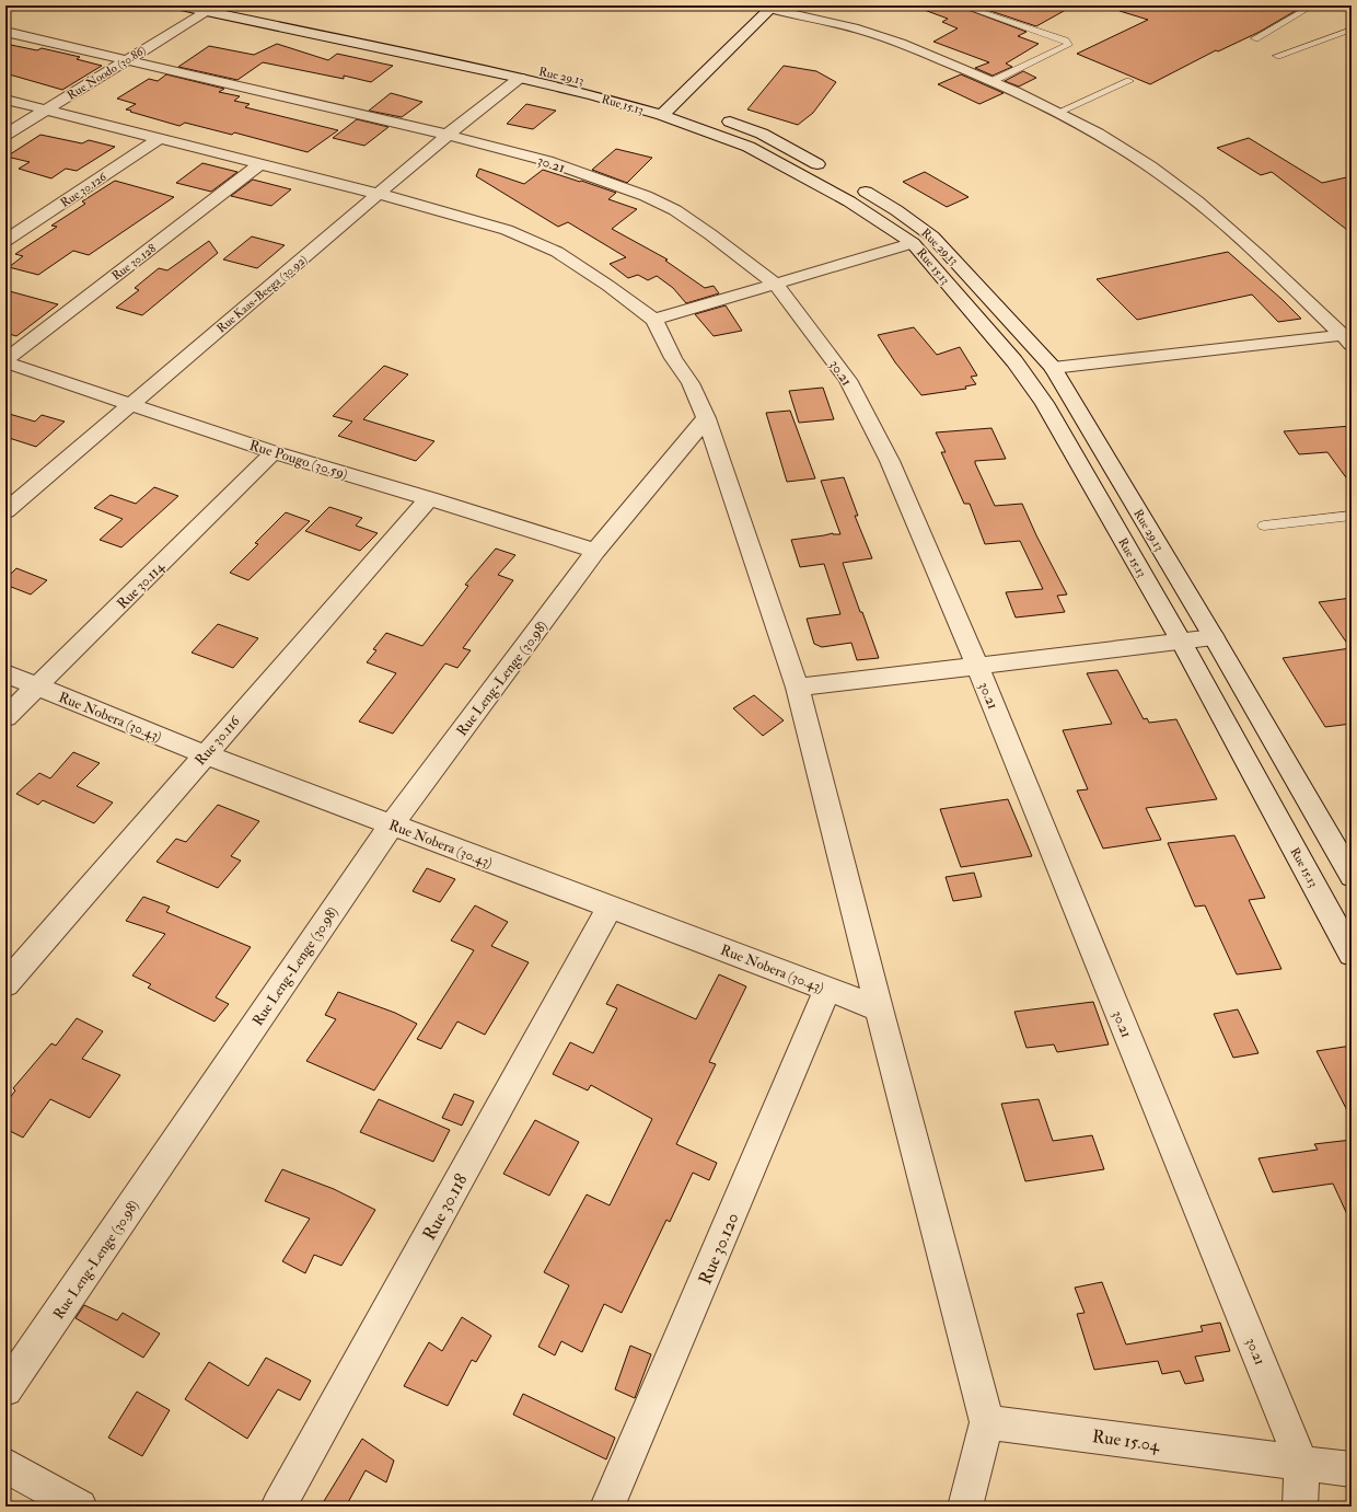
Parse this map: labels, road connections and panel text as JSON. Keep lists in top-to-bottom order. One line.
{"streets":{"street":["Rue Noodo (30.86)","Rue 29.13","Rue 15.13","30.21","Rue 30.126","Rue 30.128","Rue Kaas-Beega (30.92)","Rue Pougo (30.59)","Rue 30.114","Rue Leng-Lenge (30.98)","Rue Nobera (30.43)","Rue 30.116","Rue 30.118","Rue 30.120","Rue 15.04"]},"crossings":[["Rue Noodo (30.86)","Rue 15.13"],["Rue Noodo (30.86)","30.21"],["Rue 29.13","Rue 15.13"],["Rue 15.13","Rue Kaas-Beega (30.92)"],["30.21","Rue Kaas-Beega (30.92)"],["30.21","Rue 15.04"],["Rue 30.128","Rue Pougo (30.59)"],["Rue Kaas-Beega (30.92)","Rue Pougo (30.59)"],["Rue Pougo (30.59)","Rue 30.114"],["Rue Pougo (30.59)","Rue Leng-Lenge (30.98)"],["Rue Pougo (30.59)","Rue 30.116"],["Rue 30.114","Rue Nobera (30.43)"],["Rue Leng-Lenge (30.98)","Rue Nobera (30.43)"],["Rue Nobera (30.43)","Rue 30.116"],["Rue Nobera (30.43)","Rue 30.118"],["Rue Nobera (30.43)","Rue 30.120"]]}
